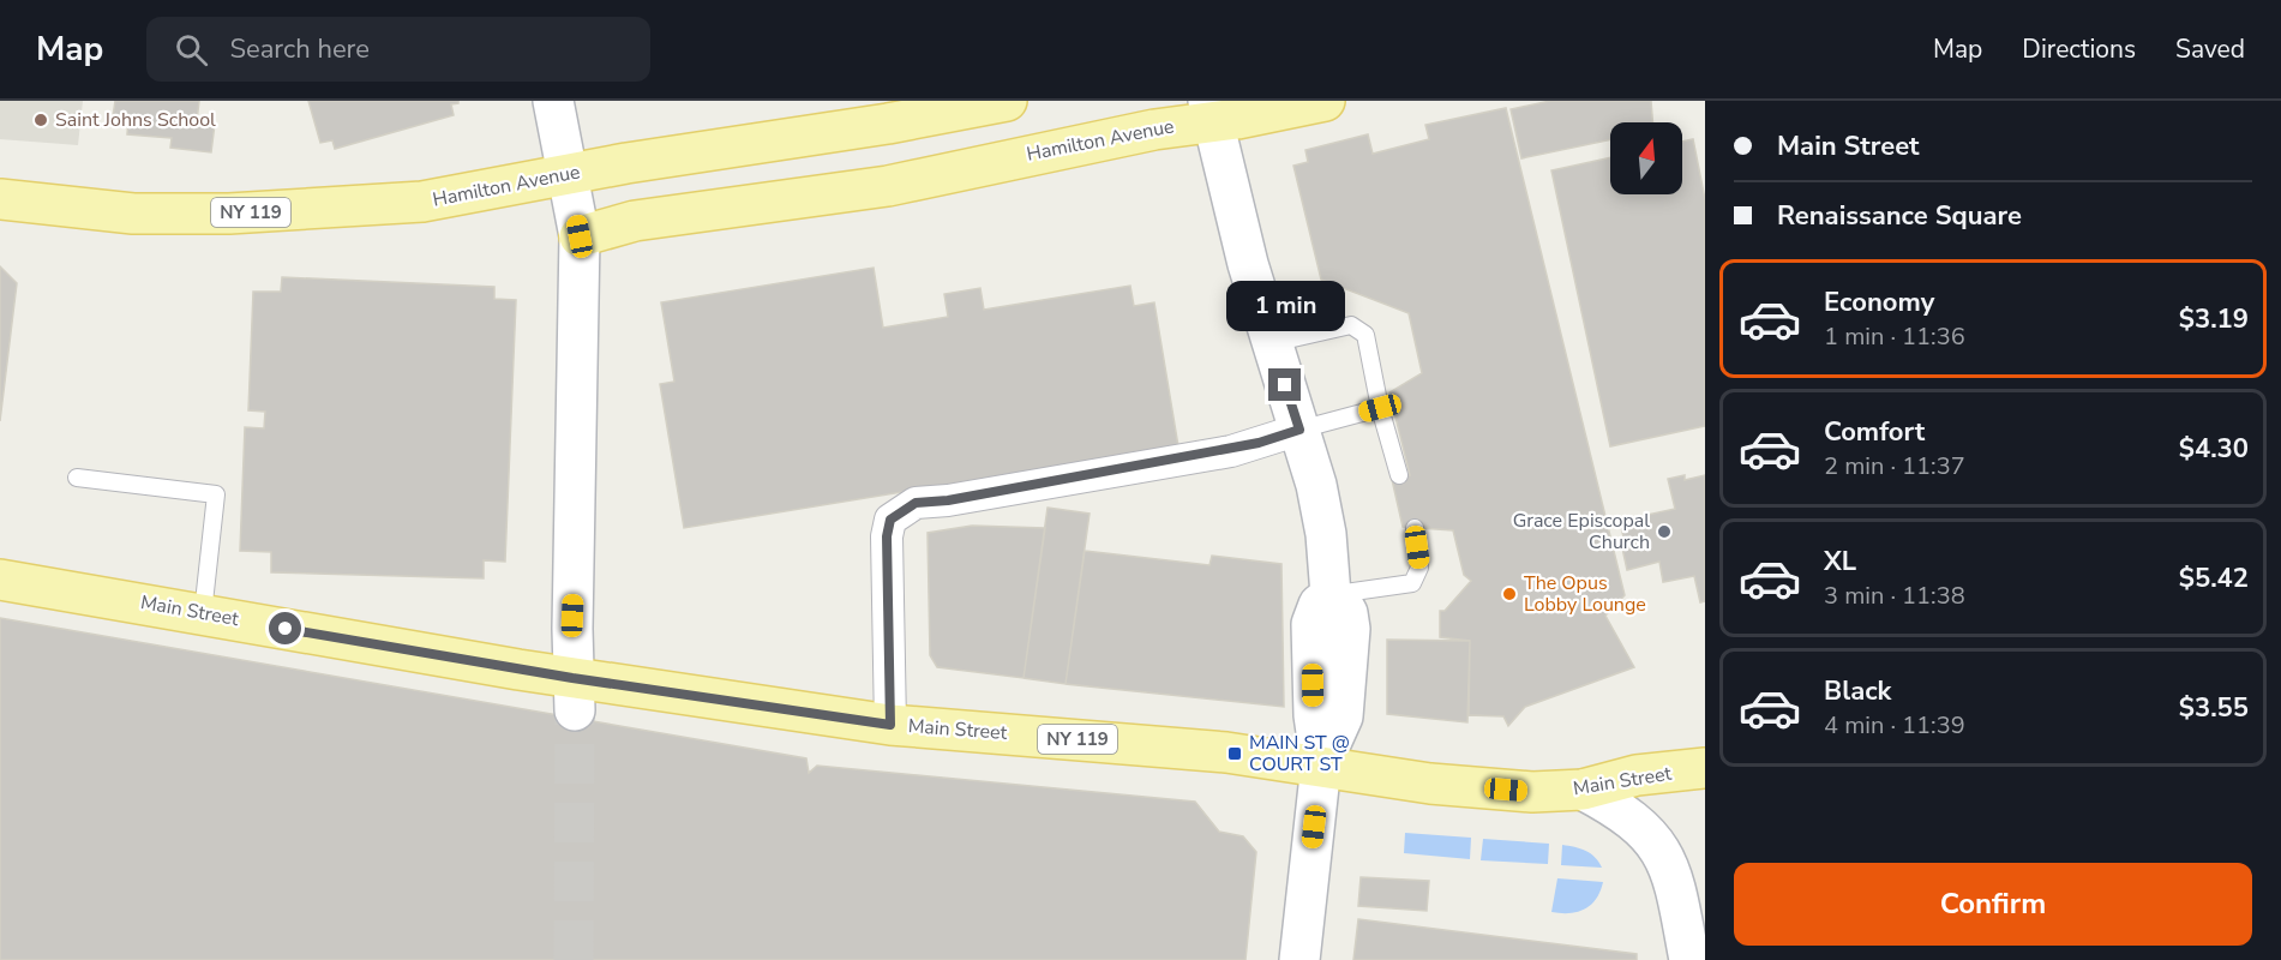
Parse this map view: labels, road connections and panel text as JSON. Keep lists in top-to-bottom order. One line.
{"streets":{"main road":["Hamilton Avenue","NY 119","Main Street"]},"places":{"other":["Saint Johns School","Grace Episcopal Church","The Opus Lobby Lounge"],"transit":["MAIN ST @ COURT ST"]},"north":"top","page":{"header":"Map","search":"Search here","nav":["Map","Directions","Saved"],"banner":["Main Street","Renaissance Square"],"list":[{"name":"Economy","note":"1 min · 11:36","value":"$3.19"},{"name":"Comfort","note":"2 min · 11:37","value":"$4.30"},{"name":"XL","note":"3 min · 11:38","value":"$5.42"},{"name":"Black","note":"4 min · 11:39","value":"$3.55"}],"bubble":"1 min","buttons":"Confirm"}}
